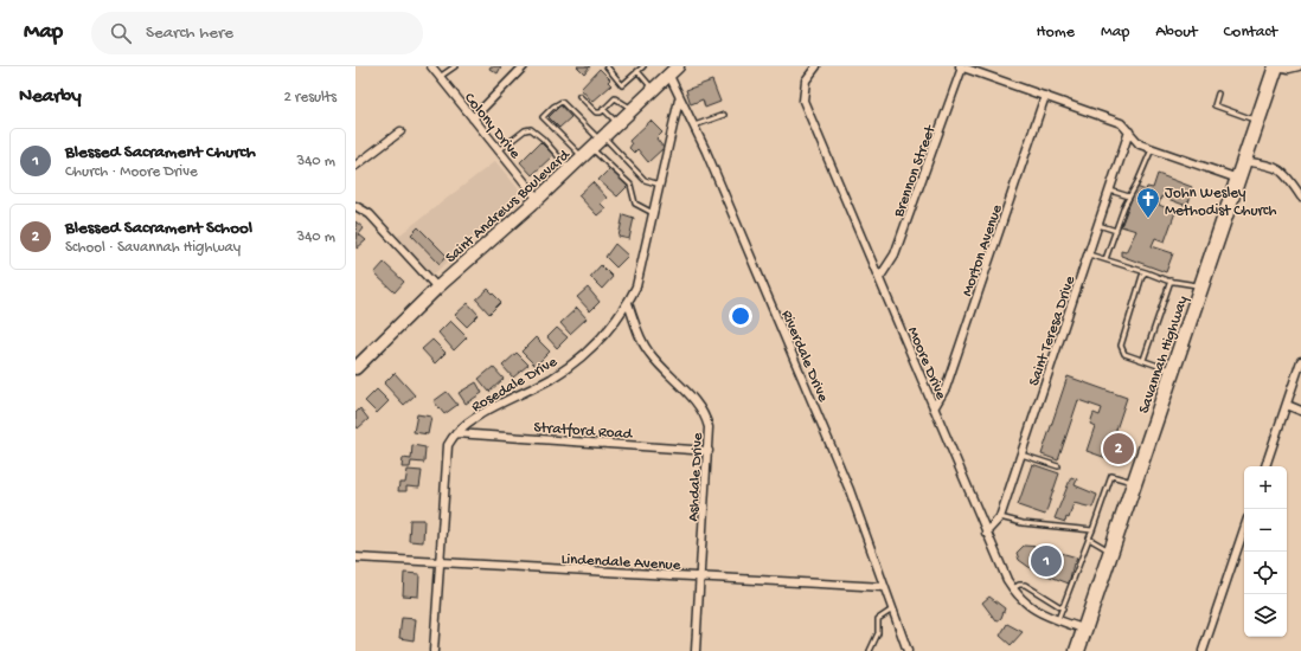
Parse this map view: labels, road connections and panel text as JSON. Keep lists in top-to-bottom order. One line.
{"streets":{"highway":["Savannah Highway"],"main road":["Saint Andrews Boulevard"],"street":["Colony Drive","Brennon Street","Morton Avenue","Saint Teresa Drive","Riverdale Drive","Moore Drive","Rosedale Drive","Stratford Road","Ashdale Drive","Lindendale Avenue"]},"crossings":[["Colony Drive","Saint Andrews Boulevard"],["Brennon Street","Moore Drive"],["Saint Andrews Boulevard","Riverdale Drive"],["Morton Avenue","Moore Drive"],["Saint Teresa Drive","Moore Drive"],["Savannah Highway","Moore Drive"],["Riverdale Drive","Rosedale Drive"],["Riverdale Drive","Lindendale Avenue"],["Rosedale Drive","Stratford Road"],["Rosedale Drive","Ashdale Drive"],["Rosedale Drive","Lindendale Avenue"],["Stratford Road","Ashdale Drive"],["Ashdale Drive","Lindendale Avenue"]],"places":{"church":["John Wesley Methodist Church"]},"page":{"header":"Map","search":"Search here","nav":["Home","Map","About","Contact"],"heading":["Nearby","2 results"],"list":[{"mark":"1","name":"Blessed Sacrament Church","note":"Church · Moore Drive","value":"340 m"},{"mark":"2","name":"Blessed Sacrament School","note":"School · Savannah Highway","value":"340 m"}],"pins":["2","1"],"map_buttons":["+","−"]}}
